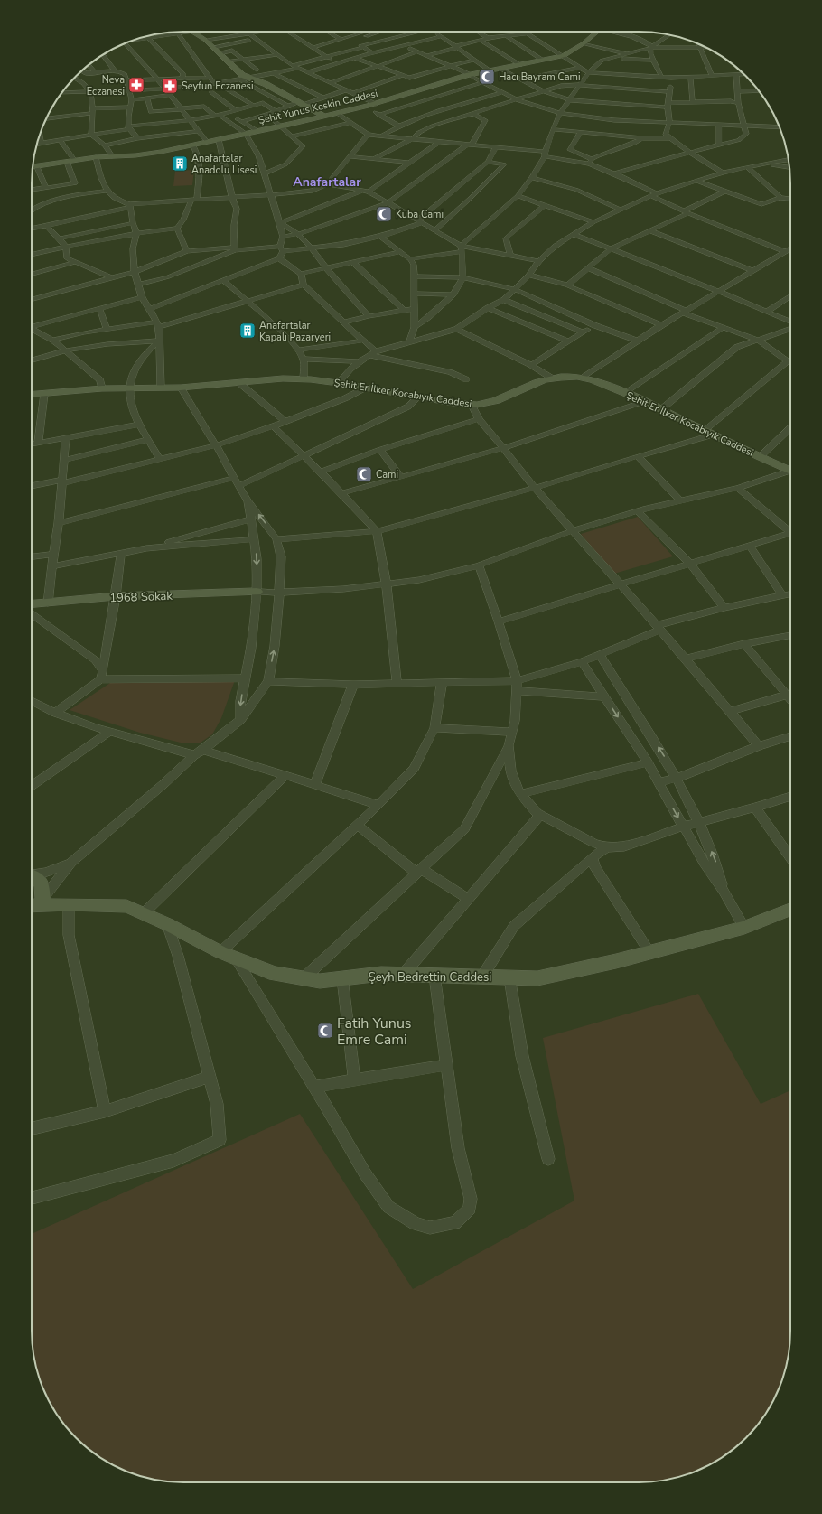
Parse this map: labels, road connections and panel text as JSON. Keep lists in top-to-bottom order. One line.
{"streets":{"street":["Şehit Yunus Keskin Caddesi","Şehit Er İlker Kocabıyık Caddesi","1968 Sokak","Şeyh Bedrettin Caddesi"]},"districts":["Anafartalar"],"places":{"mosque":["Hacı Bayram Cami","Kuba Cami","Cami","Fatih Yunus Emre Cami"],"pharmacy":["Neva Eczanesi","Seyfun Eczanesi"],"building":["Anafartalar Anadolu Lisesi","Anafartalar Kapalı Pazaryeri"]}}
